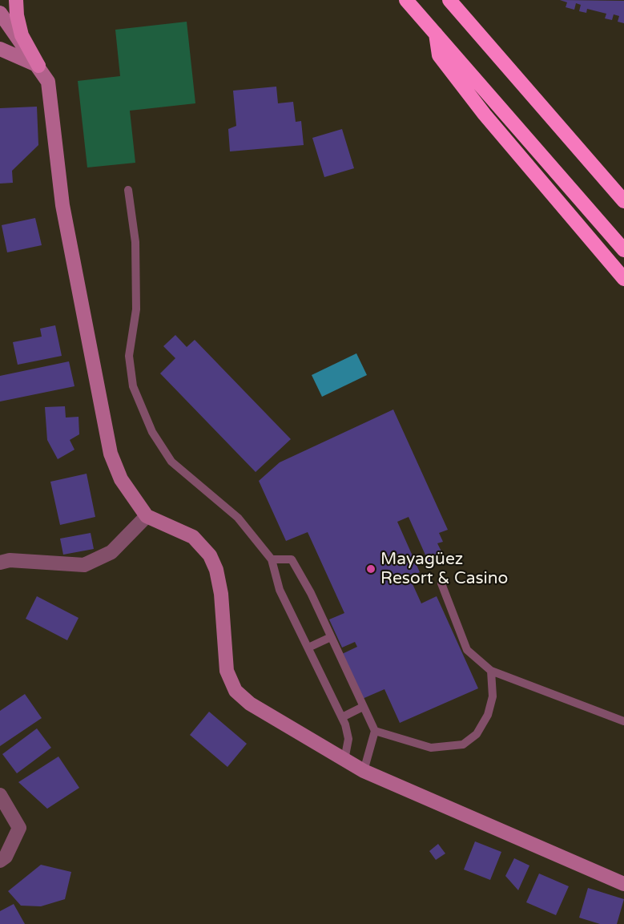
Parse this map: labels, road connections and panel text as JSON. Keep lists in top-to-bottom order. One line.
{"places":["Mayagüez Resort & Casino"]}
